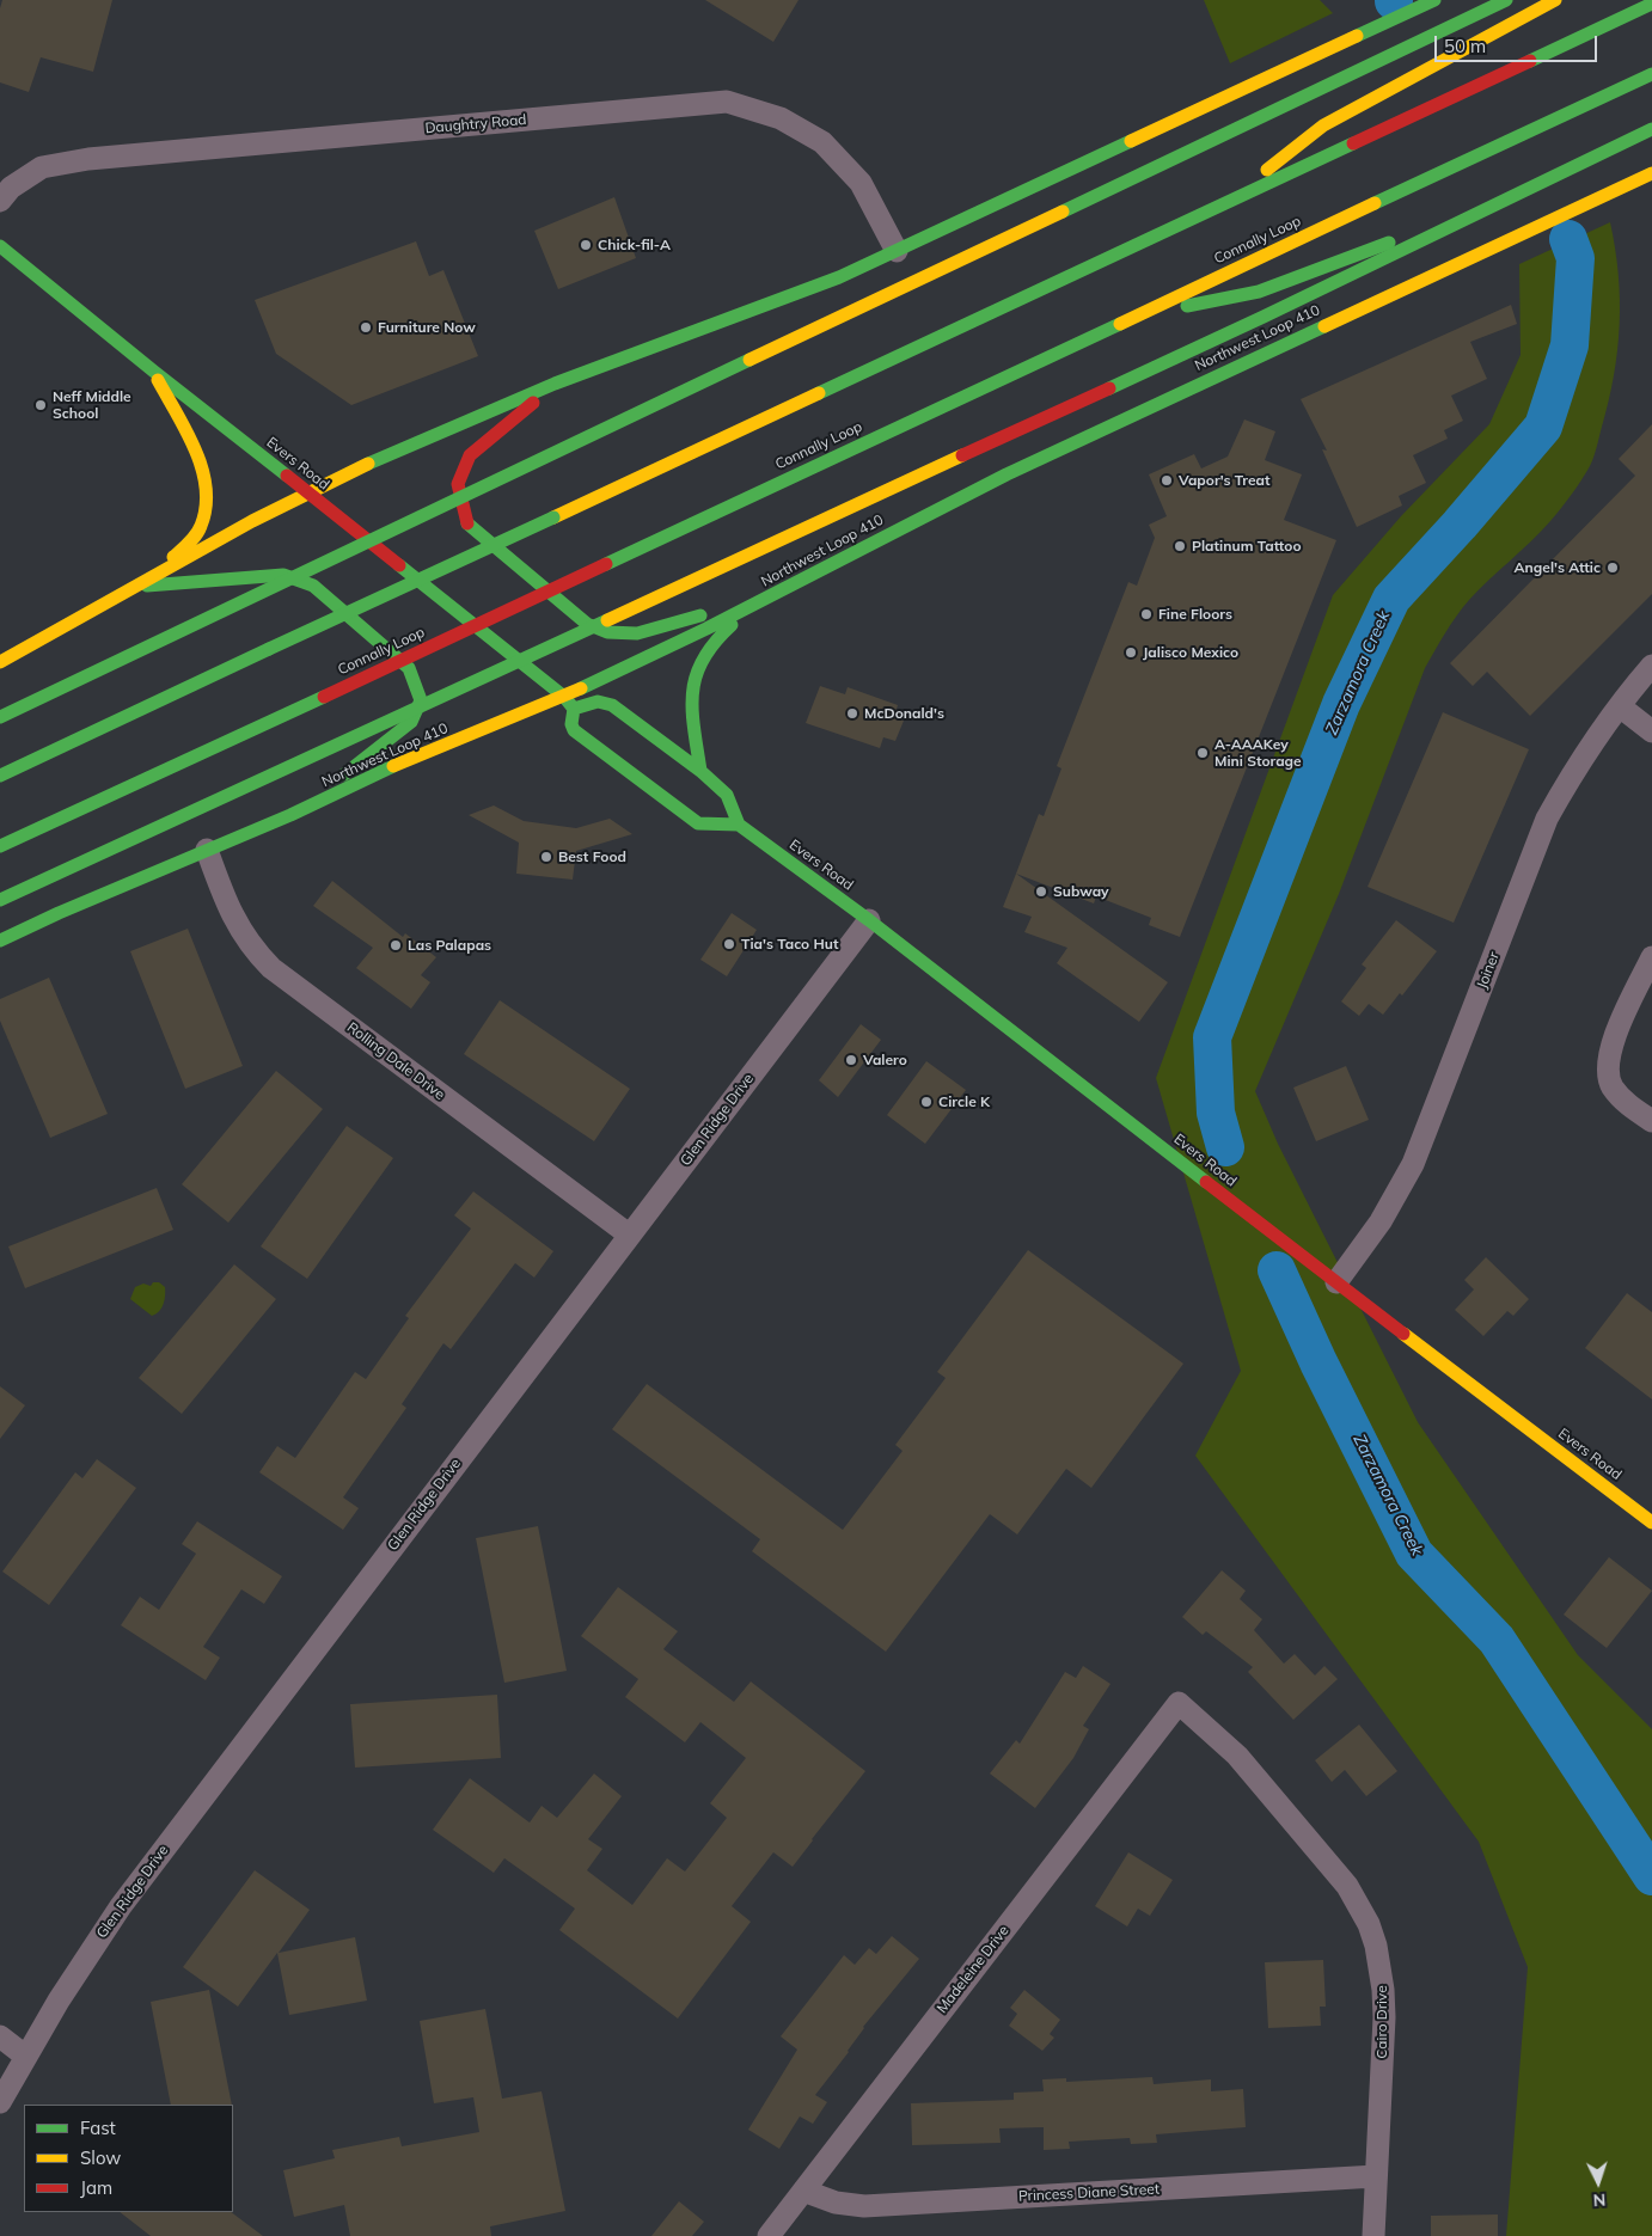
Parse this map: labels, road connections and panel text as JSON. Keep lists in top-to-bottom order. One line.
{"streets":{"main road":["Connally Loop","Northwest Loop 410","Evers Road"],"street":["Daughtry Road","Joiner","Rolling Dale Drive","Glen Ridge Drive","Madeleine Drive","Cairo Drive","Princess Diane Street"]},"crossings":[["Northwest Loop 410","Evers Road"],["Northwest Loop 410","Rolling Dale Drive"],["Evers Road","Joiner"],["Evers Road","Glen Ridge Drive"],["Rolling Dale Drive","Glen Ridge Drive"],["Madeleine Drive","Cairo Drive"],["Madeleine Drive","Princess Diane Street"],["Cairo Drive","Princess Diane Street"]],"water":["Zarzamora Creek"],"places":["Chick-fil-A","Furniture Now","Neff Middle School","Vapor's Treat","Platinum Tattoo","Angel's Attic","Fine Floors","Jalisco Mexico","McDonald's","A-AAAKey Mini Storage","Best Food","Subway","Tia's Taco Hut","Las Palapas","Valero","Circle K"],"legend":["Fast","Slow","Jam"],"scale_bar":"50 m","north":"bottom"}
